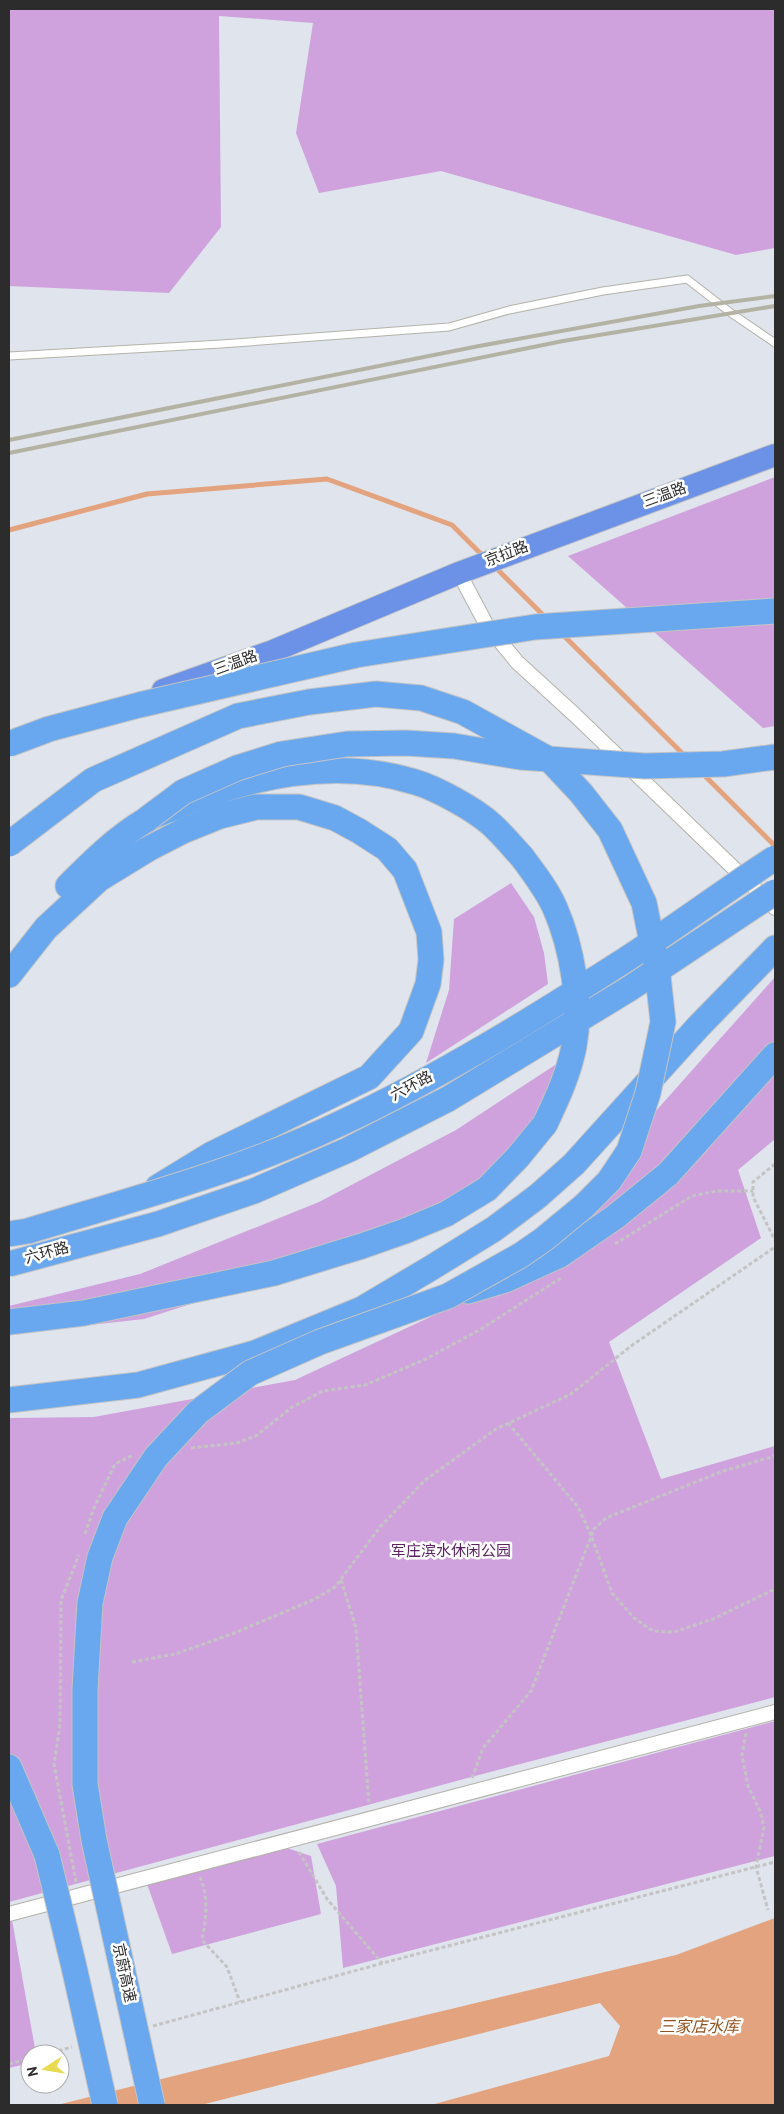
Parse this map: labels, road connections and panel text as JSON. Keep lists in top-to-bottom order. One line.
{"streets":{"highway":["三温路","京拉路","六环路","京蔚高速"]},"crossings":[["三温路","京拉路"]],"water":["三家店水库"],"parks":["军庄滨水休闲公园"],"north":"left"}
